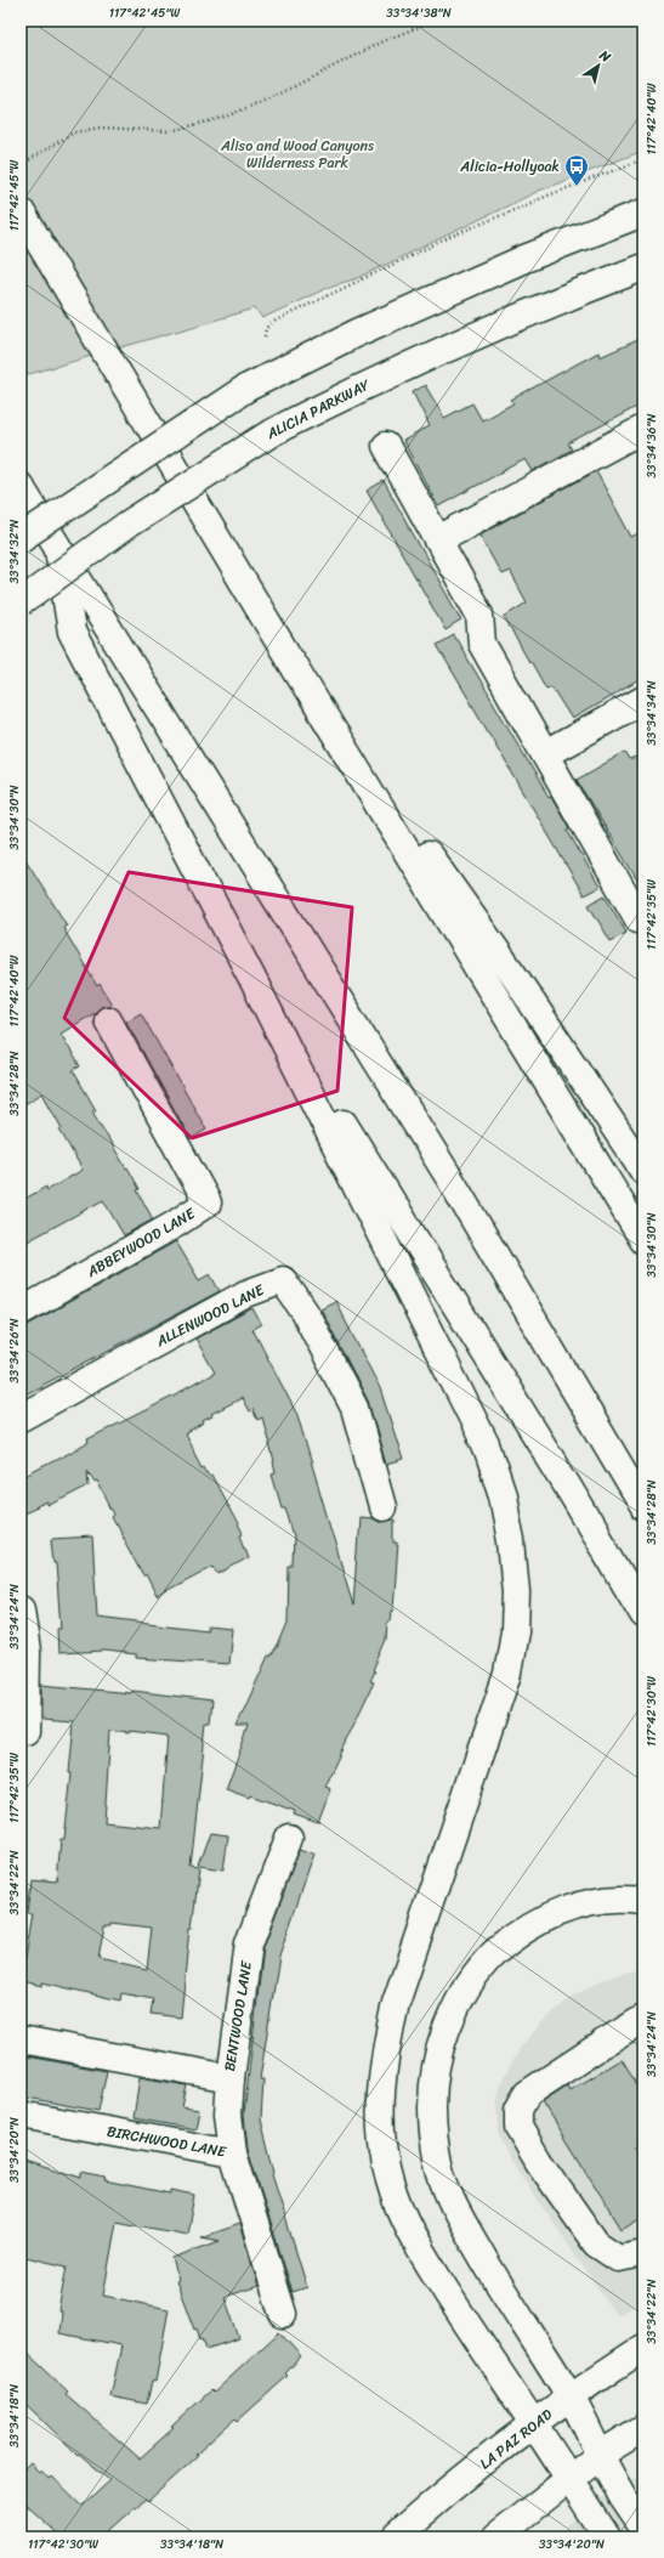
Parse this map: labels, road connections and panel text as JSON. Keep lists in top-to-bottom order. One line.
{"streets":{"main road":["ALICIA PARKWAY","ABBEYWOOD LANE","ALLENWOOD LANE","BENTWOOD LANE","BIRCHWOOD LANE","LA PAZ ROAD"]},"parks":["Aliso and Wood Canyons Wilderness Park"],"places":{"bus stop":["Alicia-Hollyoak"]},"north":"top right","coordinates":["117°42'45\"W","33°34'38\"N","117°42'40\"W","33°34'36\"N","33°34'32\"N","33°34'34\"N","33°34'30\"N","117°42'35\"W","33°34'28\"N","33°34'26\"N","33°34'24\"N","117°42'30\"W","33°34'22\"N","33°34'20\"N","33°34'18\"N"]}
